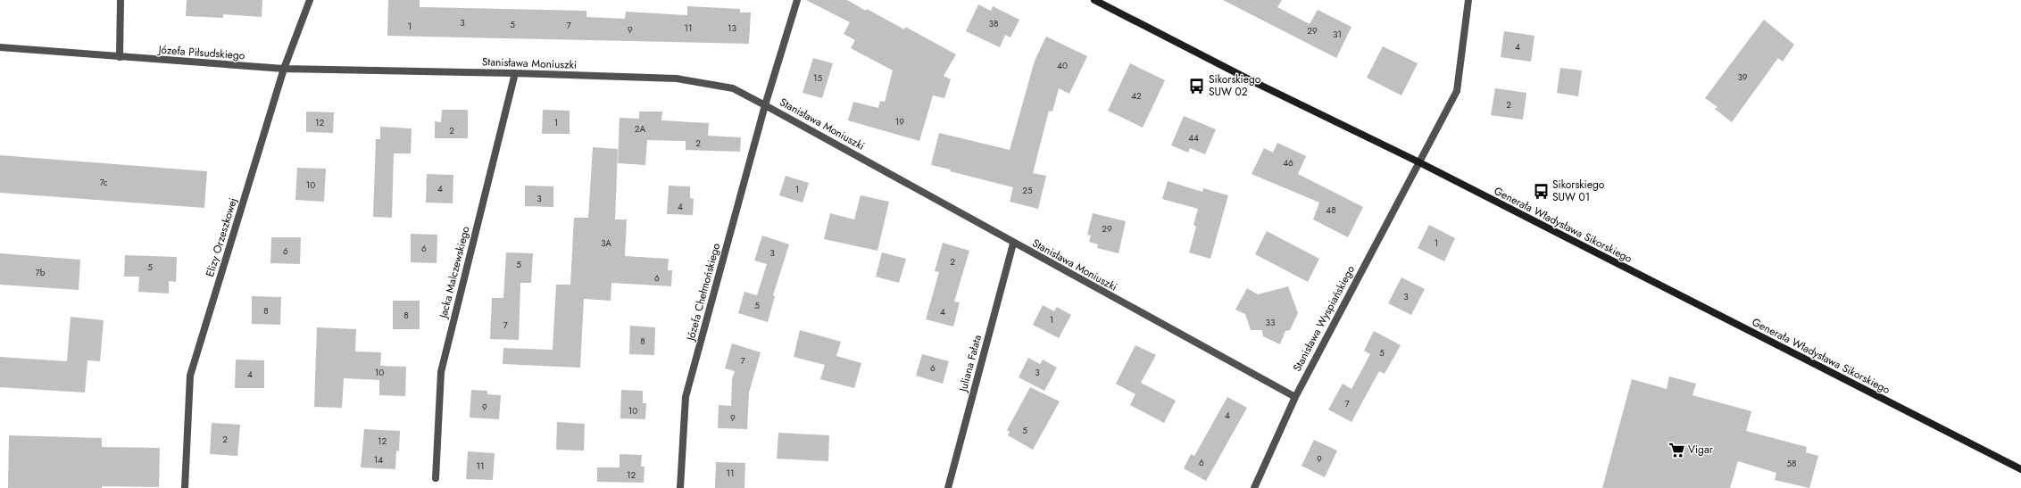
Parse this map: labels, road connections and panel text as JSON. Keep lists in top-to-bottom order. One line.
{"streets":{"street":["Józefa Piłsudskiego","Stanisława Moniuszki","Generała Władysława Sikorskiego","Elizy Orzeszkowej","Jacka Malczewskiego","Józefa Chełmońskiego","Stanisława Wyspiańskiego","Juliana Fałata"]},"crossings":[["Józefa Piłsudskiego","Stanisława Moniuszki"],["Józefa Piłsudskiego","Elizy Orzeszkowej"],["Stanisława Moniuszki","Elizy Orzeszkowej"],["Stanisława Moniuszki","Jacka Malczewskiego"],["Stanisława Moniuszki","Józefa Chełmońskiego"],["Stanisława Moniuszki","Stanisława Wyspiańskiego"],["Stanisława Moniuszki","Juliana Fałata"],["Generała Władysława Sikorskiego","Stanisława Wyspiańskiego"]],"places":{"bus stop":["Sikorskiego SUW 02","Sikorskiego SUW 01"],"supermarket":["Vigar"]},"house_numbers":["3","38","5","7","1","11","13","9","29","31","4","40","39","15","42","2","19","12","1","2A","2","44","2","46","7c","10","4","1","25","3","4","48","29","3A","1","6","6","3","2","5","5","7b","6","3","5","8","4","8","1","33","7","8","5","7","6","10","3","4","7","9","10","4","9","5","2","12","9","14","6","58","11","11","12"]}
